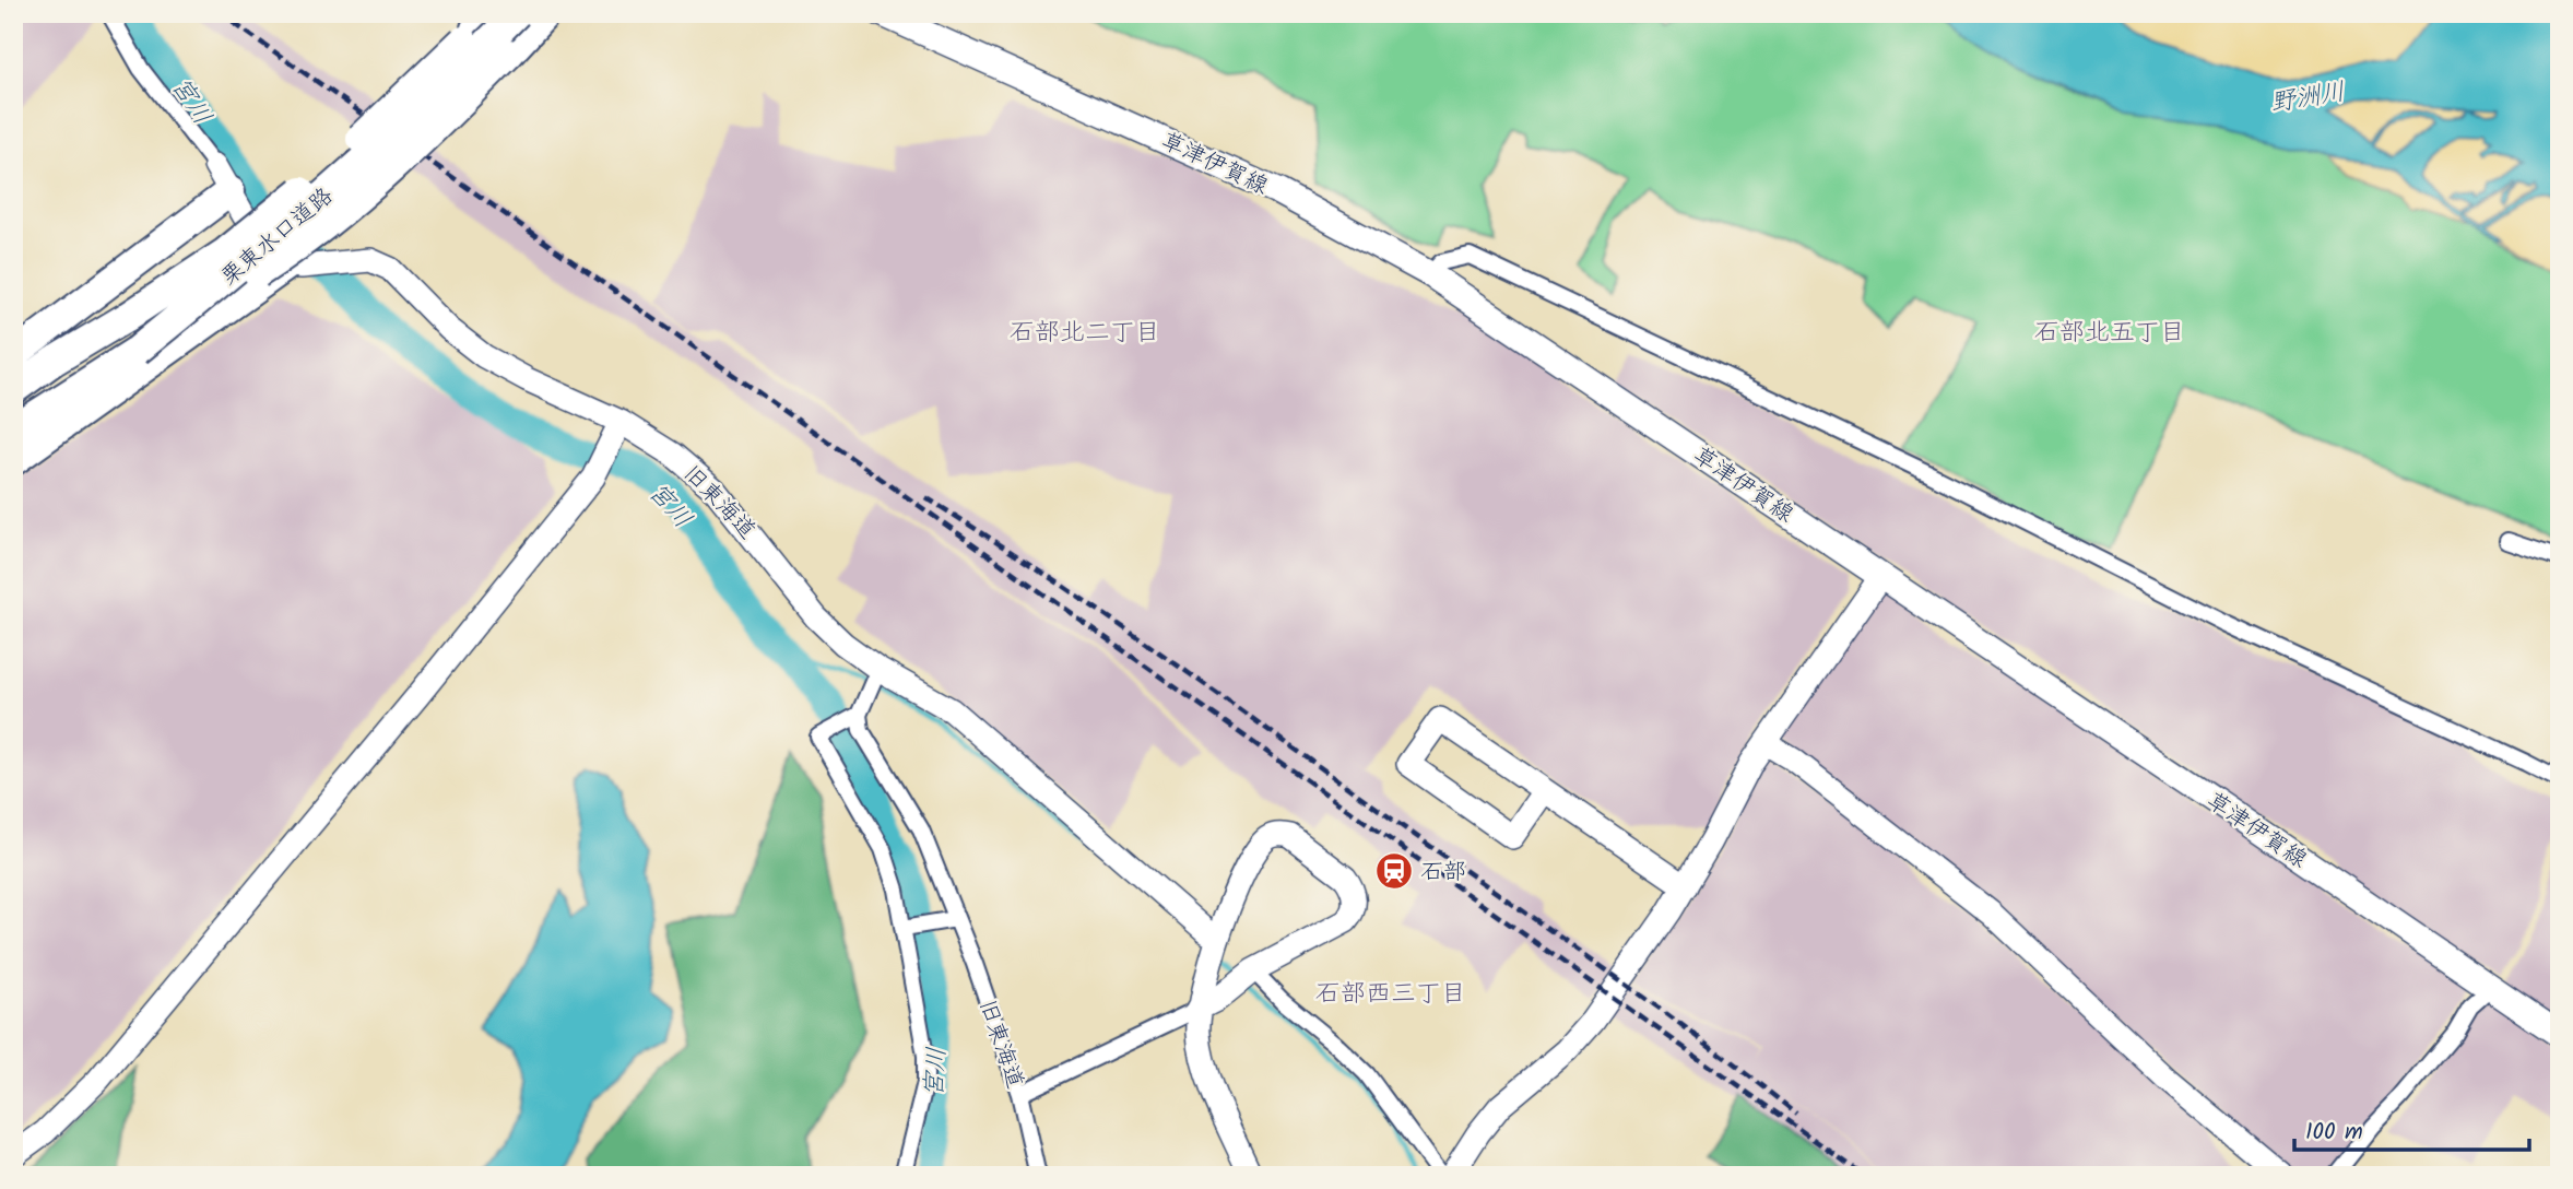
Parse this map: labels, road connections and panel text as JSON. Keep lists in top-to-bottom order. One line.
{"streets":{"highway":["栗東水口道路"],"main road":["草津伊賀線"],"street":["旧東海道"]},"districts":["石部北二丁目","石部北五丁目","石部西三丁目"],"water":["野洲川","宮川"],"places":{"station":["石部"]},"scale_bar":"100 m"}
